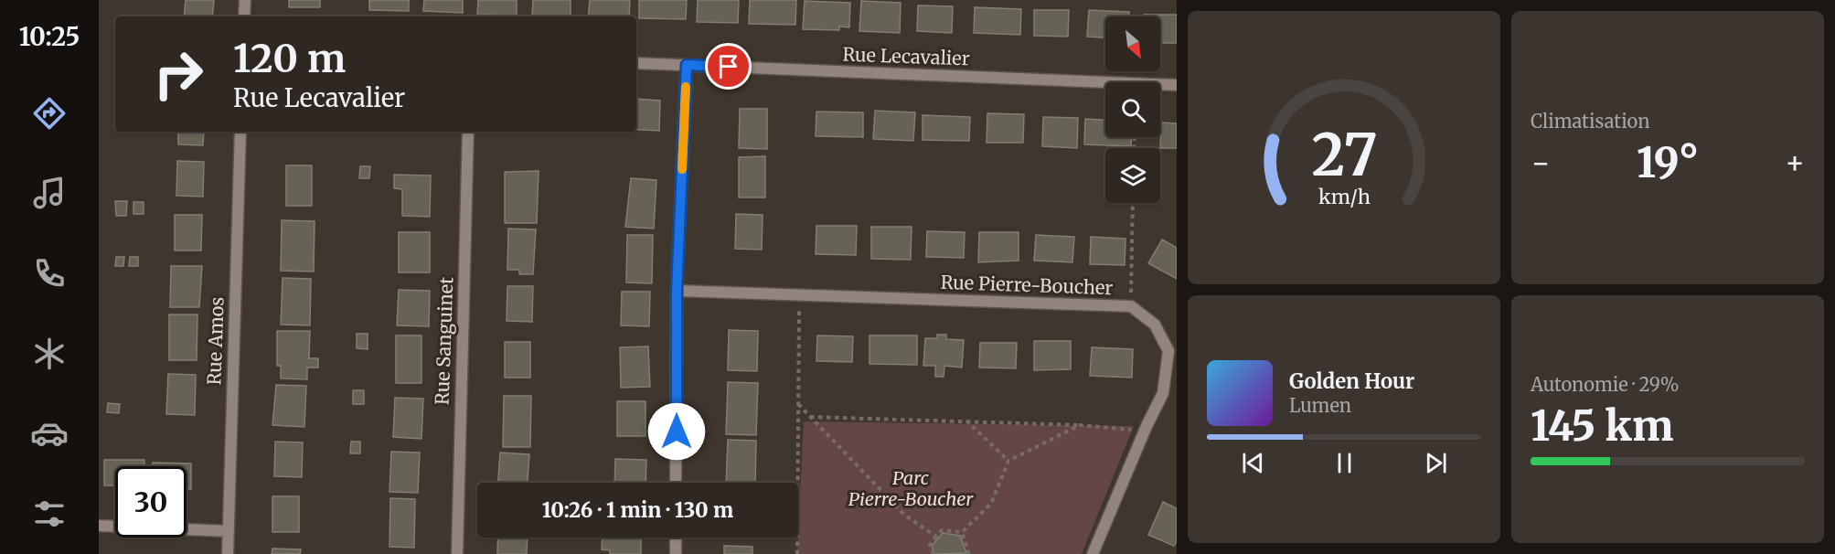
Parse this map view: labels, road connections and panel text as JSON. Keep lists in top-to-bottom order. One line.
{"streets":{"street":["Rue Lecavalier","Rue Pierre-Boucher","Rue Amos","Rue Sanguinet"]},"parks":["Parc Pierre-Boucher"],"north":"bottom right","page":{"tabs":"10:25","tile":["Climatisation",["Autonomie · 29%","145 km"]],"turn":["120 m","Rue Lecavalier"],"heat":["−","19°","+"],"song":["Golden Hour","Lumen"],"limit":"30","trip":"10:26 · 1 min · 130 m","gauge":["27","km/h"]}}
